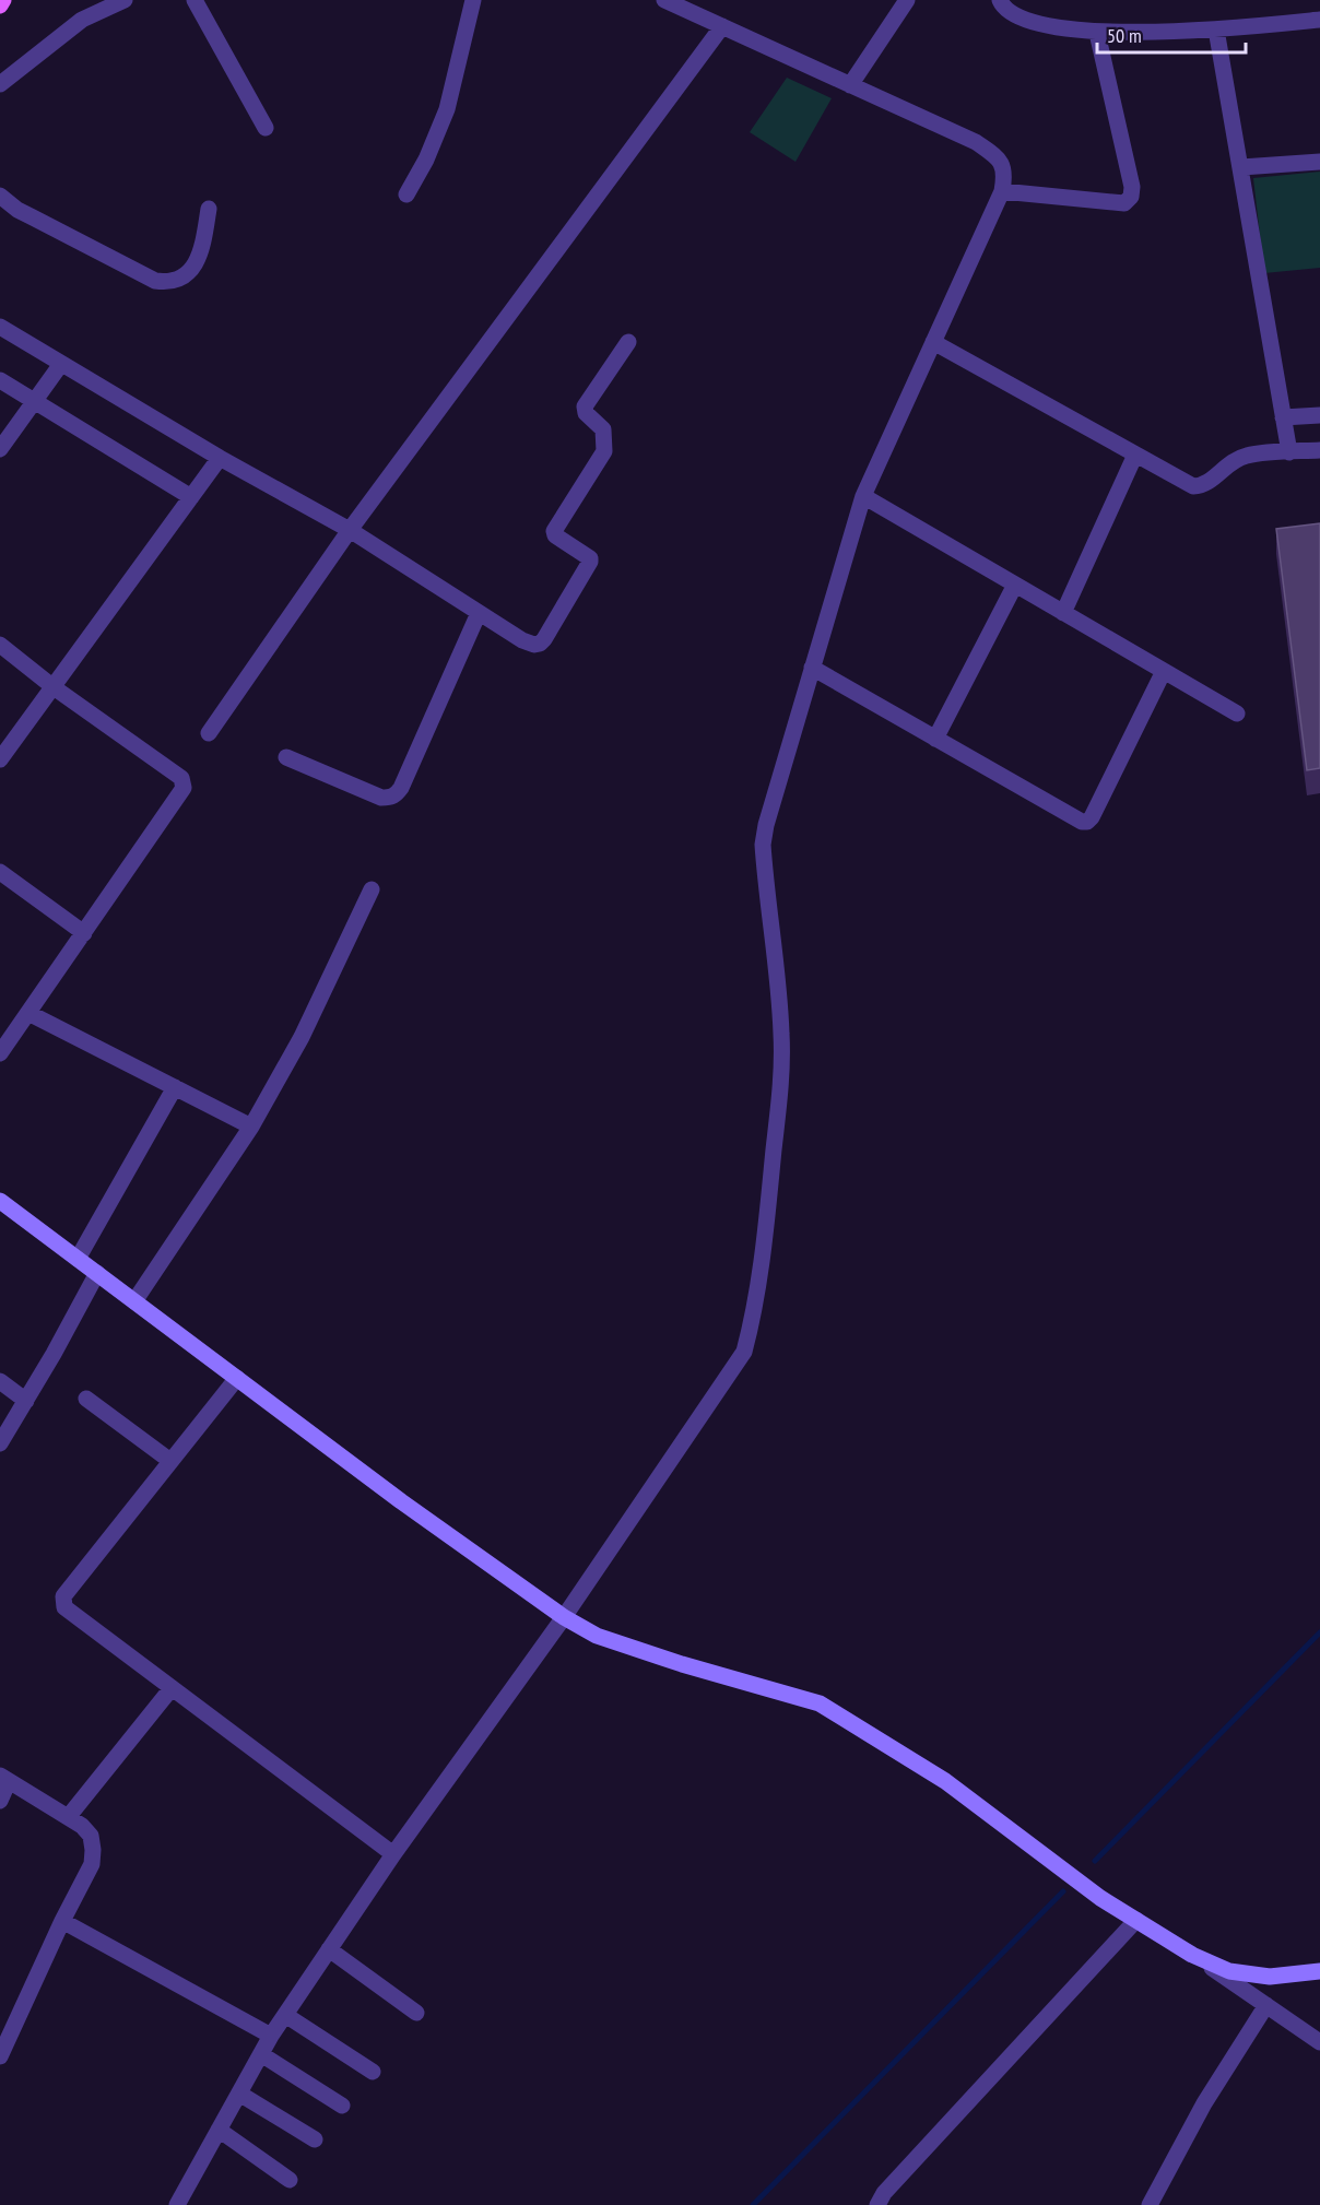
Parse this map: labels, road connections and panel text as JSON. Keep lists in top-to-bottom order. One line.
{"scale_bar":"50 m"}
